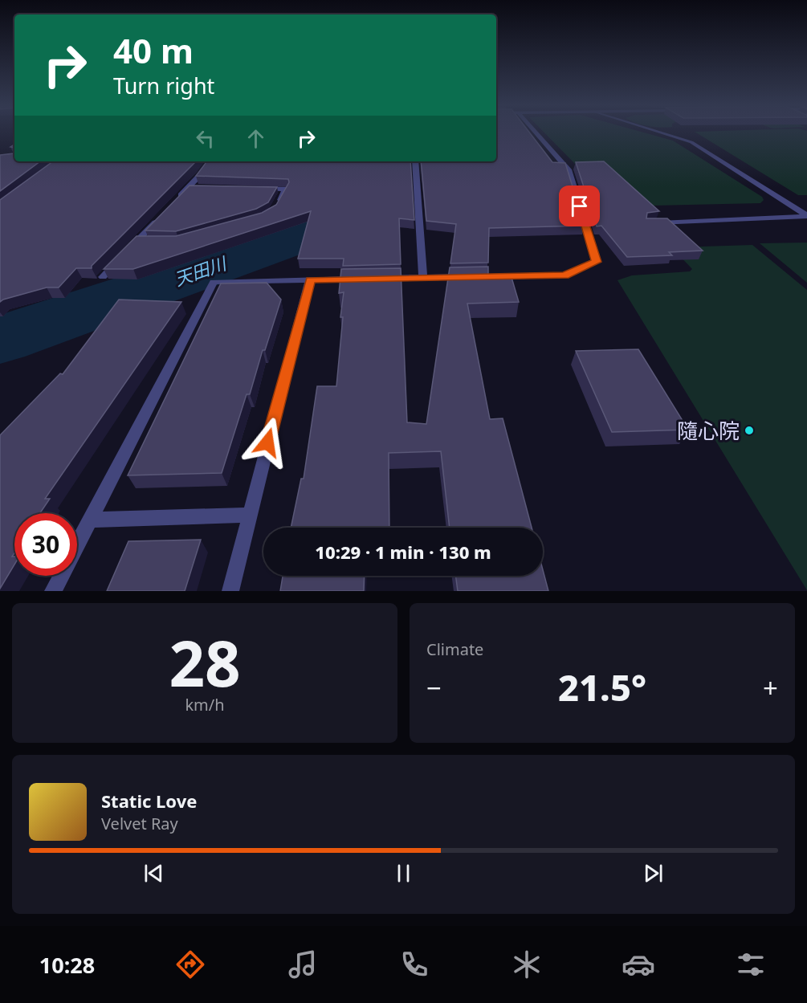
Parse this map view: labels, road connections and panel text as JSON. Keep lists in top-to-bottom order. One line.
{"water":["天田川"],"places":["隨心院"],"page":{"turn":["40 m","Turn right"],"limit":"30","trip":"10:29 · 1 min · 130 m","tile":[["28","km/h"],"Climate"],"heat":["−","21.5°","+"],"song":["Static Love","Velvet Ray"],"tabs":"10:28"}}
